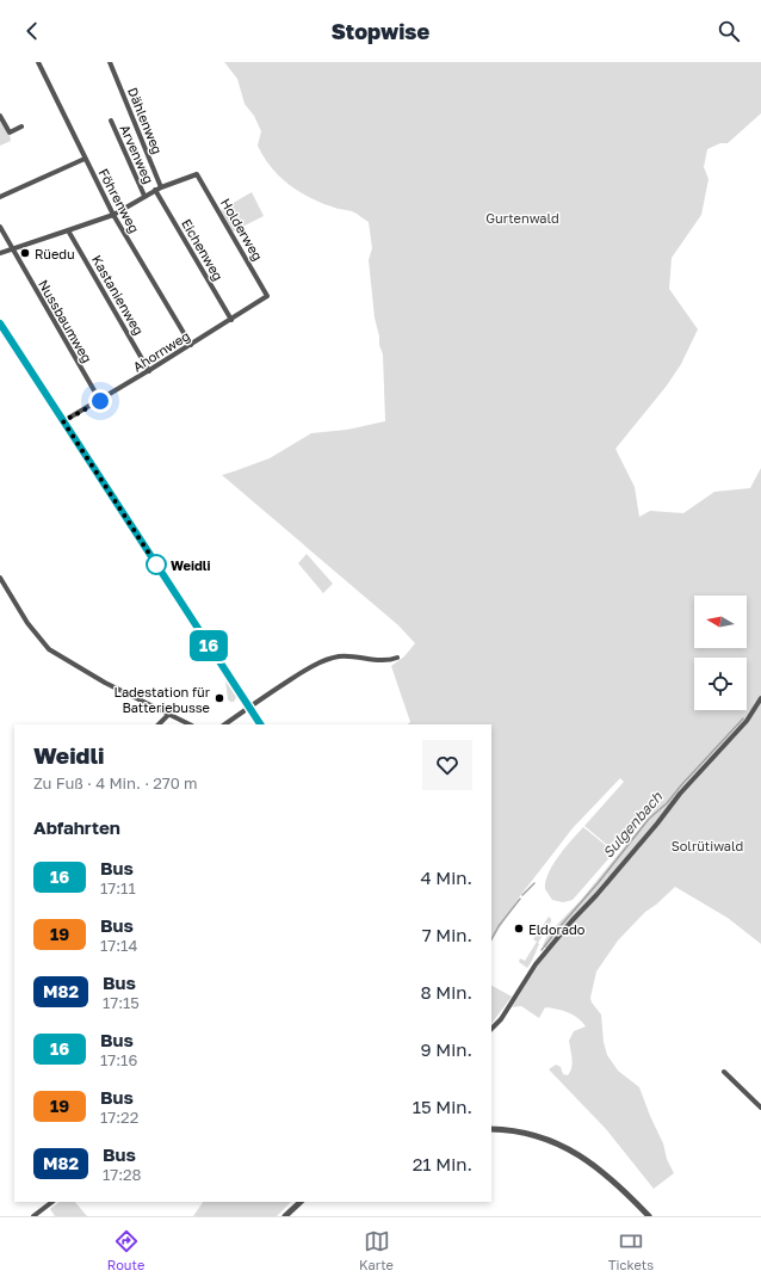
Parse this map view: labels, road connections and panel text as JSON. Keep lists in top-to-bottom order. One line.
{"streets":{"street":["Dählenweg","Arvenweg","Föhrenweg","Holderweg","Eichenweg","Kastanienweg","Nussbaumweg","Ahornweg"]},"crossings":[["Dählenweg","Holderweg"],["Föhrenweg","Ahornweg"],["Holderweg","Ahornweg"],["Eichenweg","Ahornweg"],["Kastanienweg","Ahornweg"],["Nussbaumweg","Ahornweg"]],"water":["Sulgenbach"],"parks":["Gurtenwald","Solrütiwald"],"places":["Rüedu","Weidli","Ladestation für Batteriebusse","Eldorado"],"lines":["bus line 16"],"north":"left","page":{"header":"Stopwise","on_map":"16","heading":[["Weidli","Zu Fuß · 4 Min. · 270 m"],"Abfahrten"],"list":[{"mark":"16","name":"Bus","note":"17:11","value":"4 Min."},{"mark":"19","name":"Bus","note":"17:14","value":"7 Min."},{"mark":"M82","name":"Bus","note":"17:15","value":"8 Min."},{"mark":"16","name":"Bus","note":"17:16","value":"9 Min."},{"mark":"19","name":"Bus","note":"17:22","value":"15 Min."},{"mark":"M82","name":"Bus","note":"17:28","value":"21 Min."}],"tabs":["Route","Karte","Tickets"]}}
